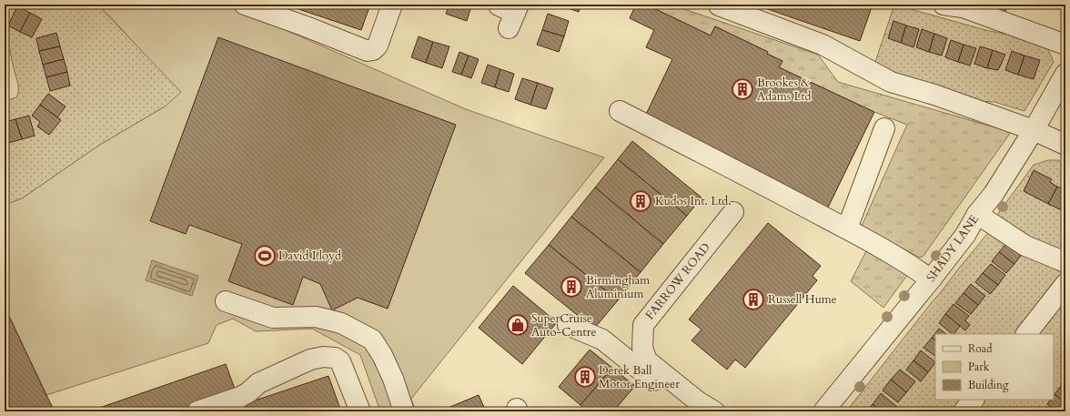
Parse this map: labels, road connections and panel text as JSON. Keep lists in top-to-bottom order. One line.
{"streets":{"street":["SHADY LANE","FARROW ROAD"]},"places":{"building":["Brookes & Adams Ltd","Kudos Int. Ltd.","Birmingham Aluminium","Russell Hume","Derek Ball Motor Engineer"],"sports":["David Lloyd"],"shop":["SuperCruise Auto-Centre"]},"legend":["Road","Park","Building"]}
